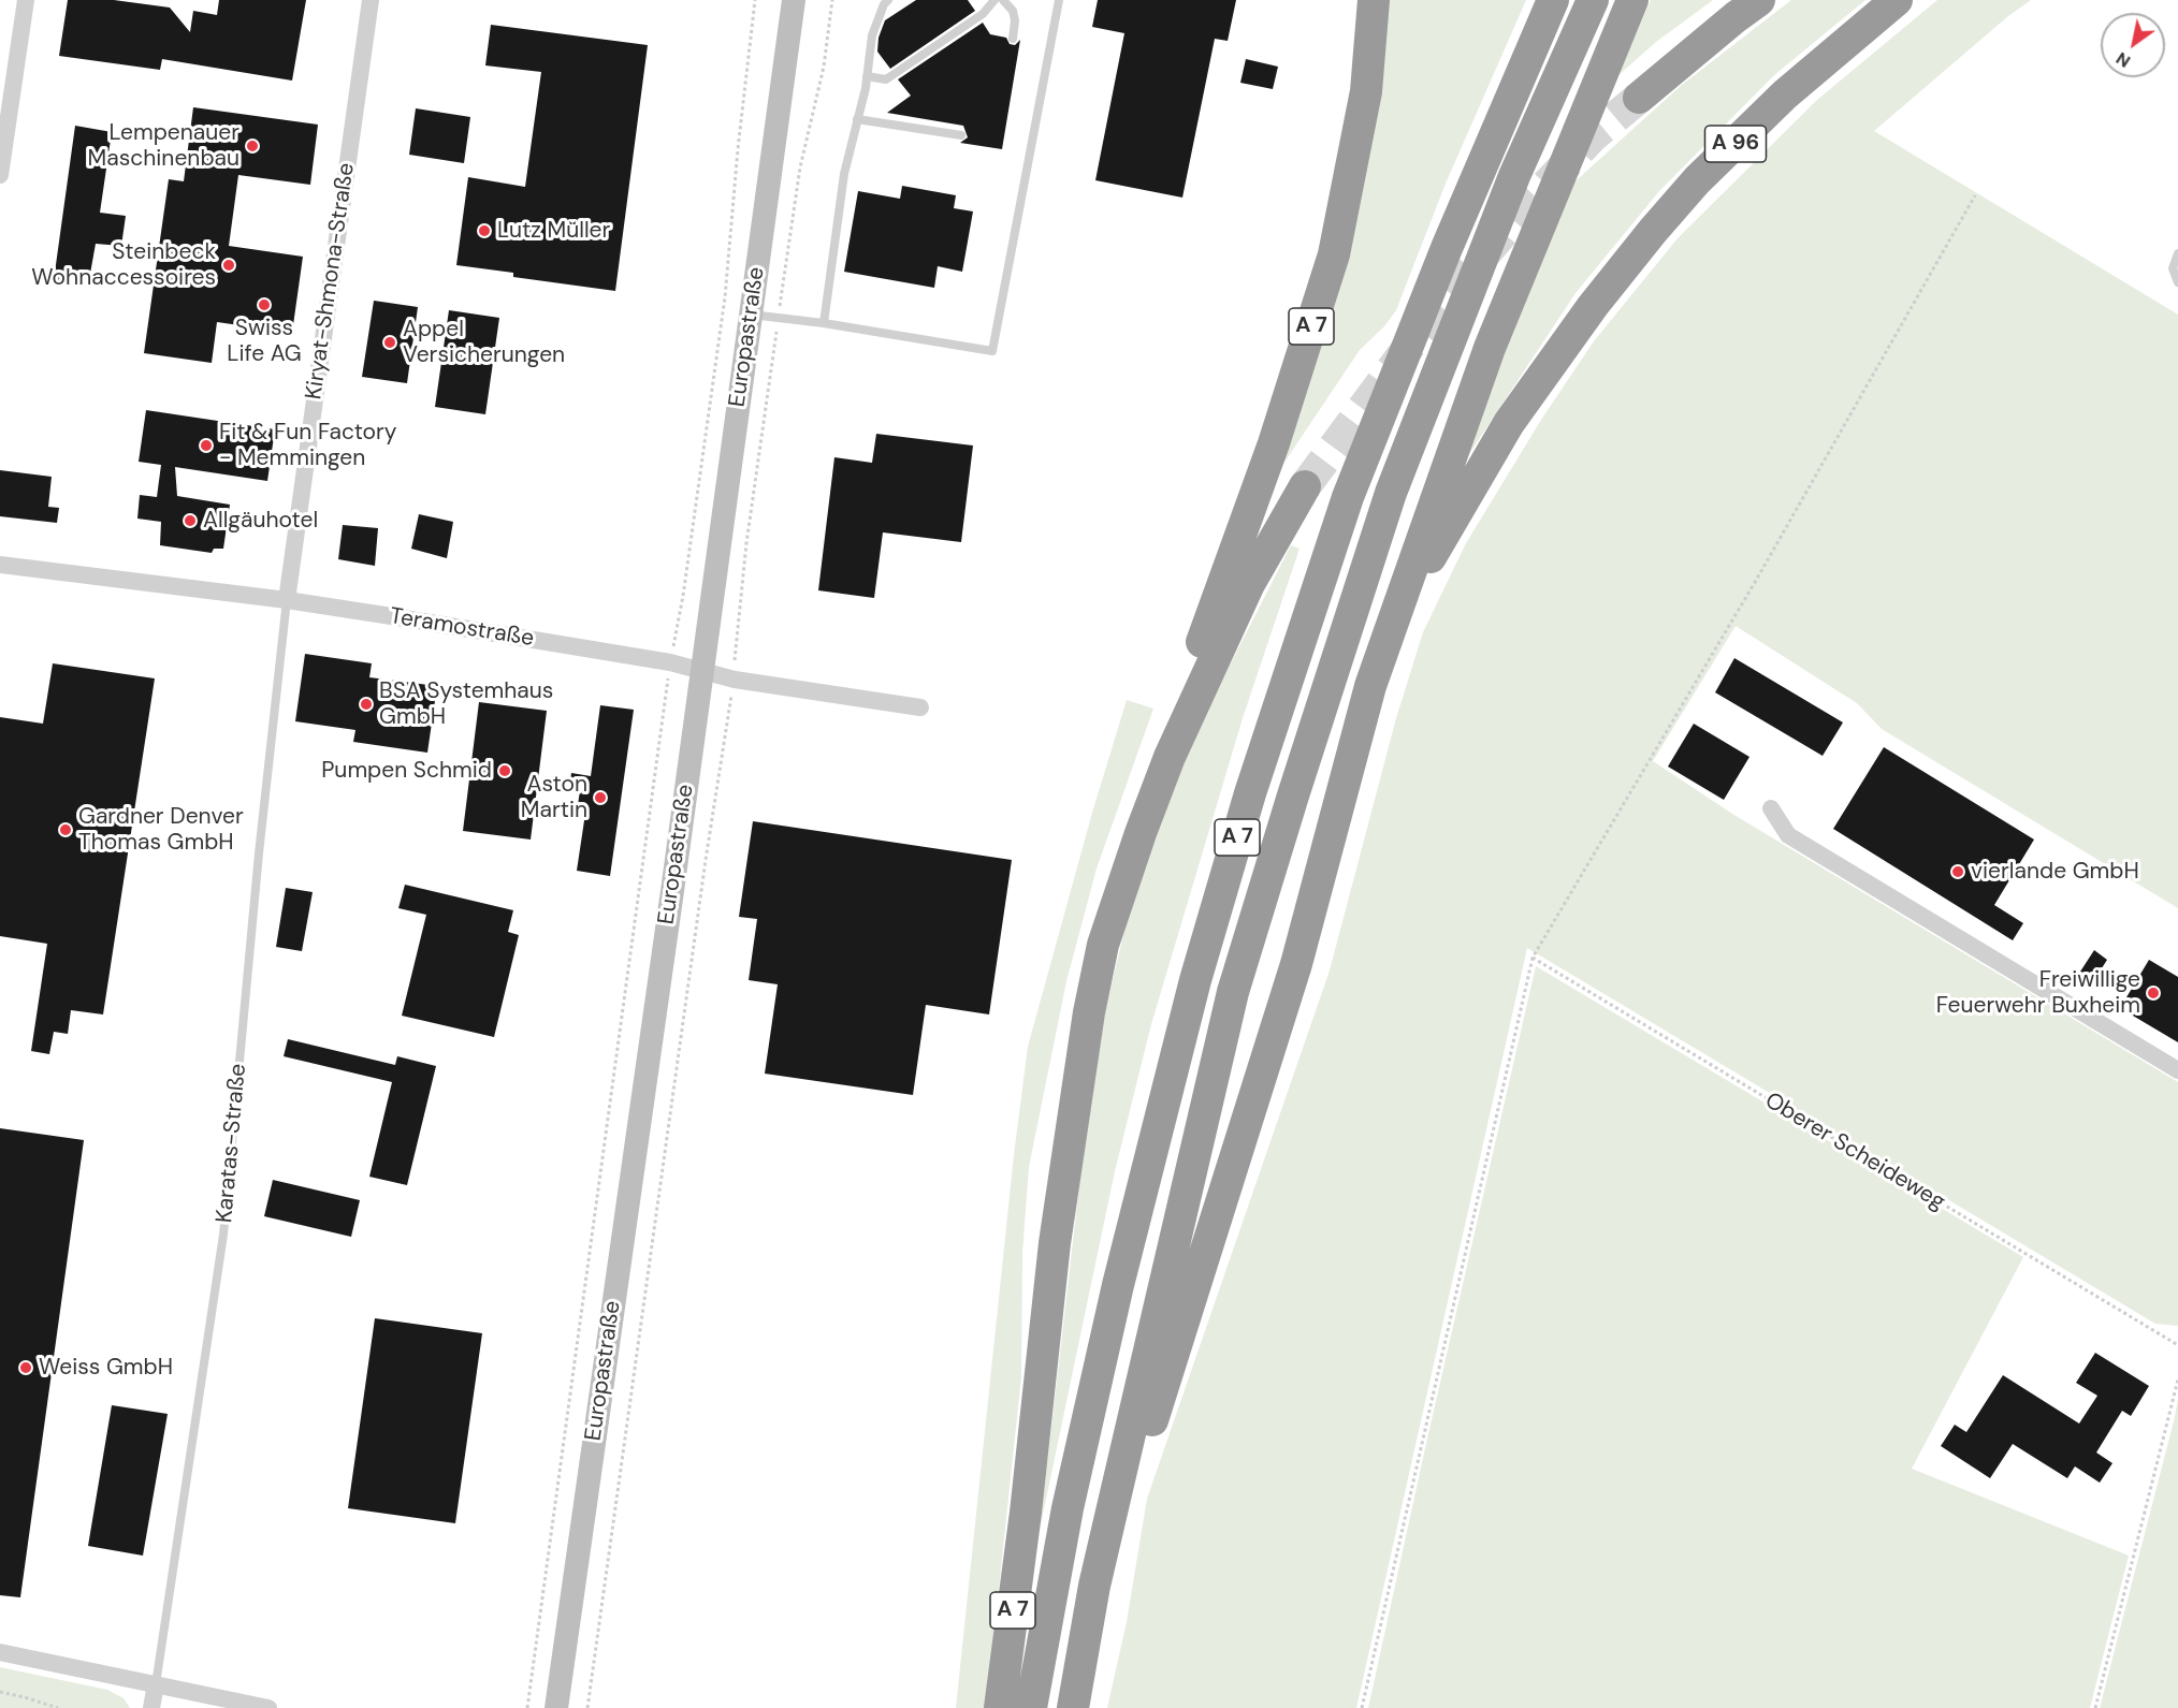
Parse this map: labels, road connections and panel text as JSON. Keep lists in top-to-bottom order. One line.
{"streets":{"highway":["A 96","A 7"],"main road":["Europastraße"],"street":["Kiryat-Shmona-Straße","Teramostraße"],"lane":["Karatas-Straße"],"path":["Oberer Scheideweg"]},"crossings":[["Kiryat-Shmona-Straße","Teramostraße"],["Kiryat-Shmona-Straße","Karatas-Straße"],["Europastraße","Teramostraße"],["Teramostraße","Karatas-Straße"]],"places":["Lempenauer Maschinenbau","Lutz Müller","Steinbeck Wohnaccessoires","Swiss Life AG","Appel Versicherungen","Fit & Fun Factory - Memmingen","Allgäuhotel","BSA Systemhaus GmbH","Pumpen Schmid","Aston Martin","Gardner Denver Thomas GmbH","vierlande GmbH","Freiwillige Feuerwehr Buxheim","Weiss GmbH"],"north":"bottom left"}
